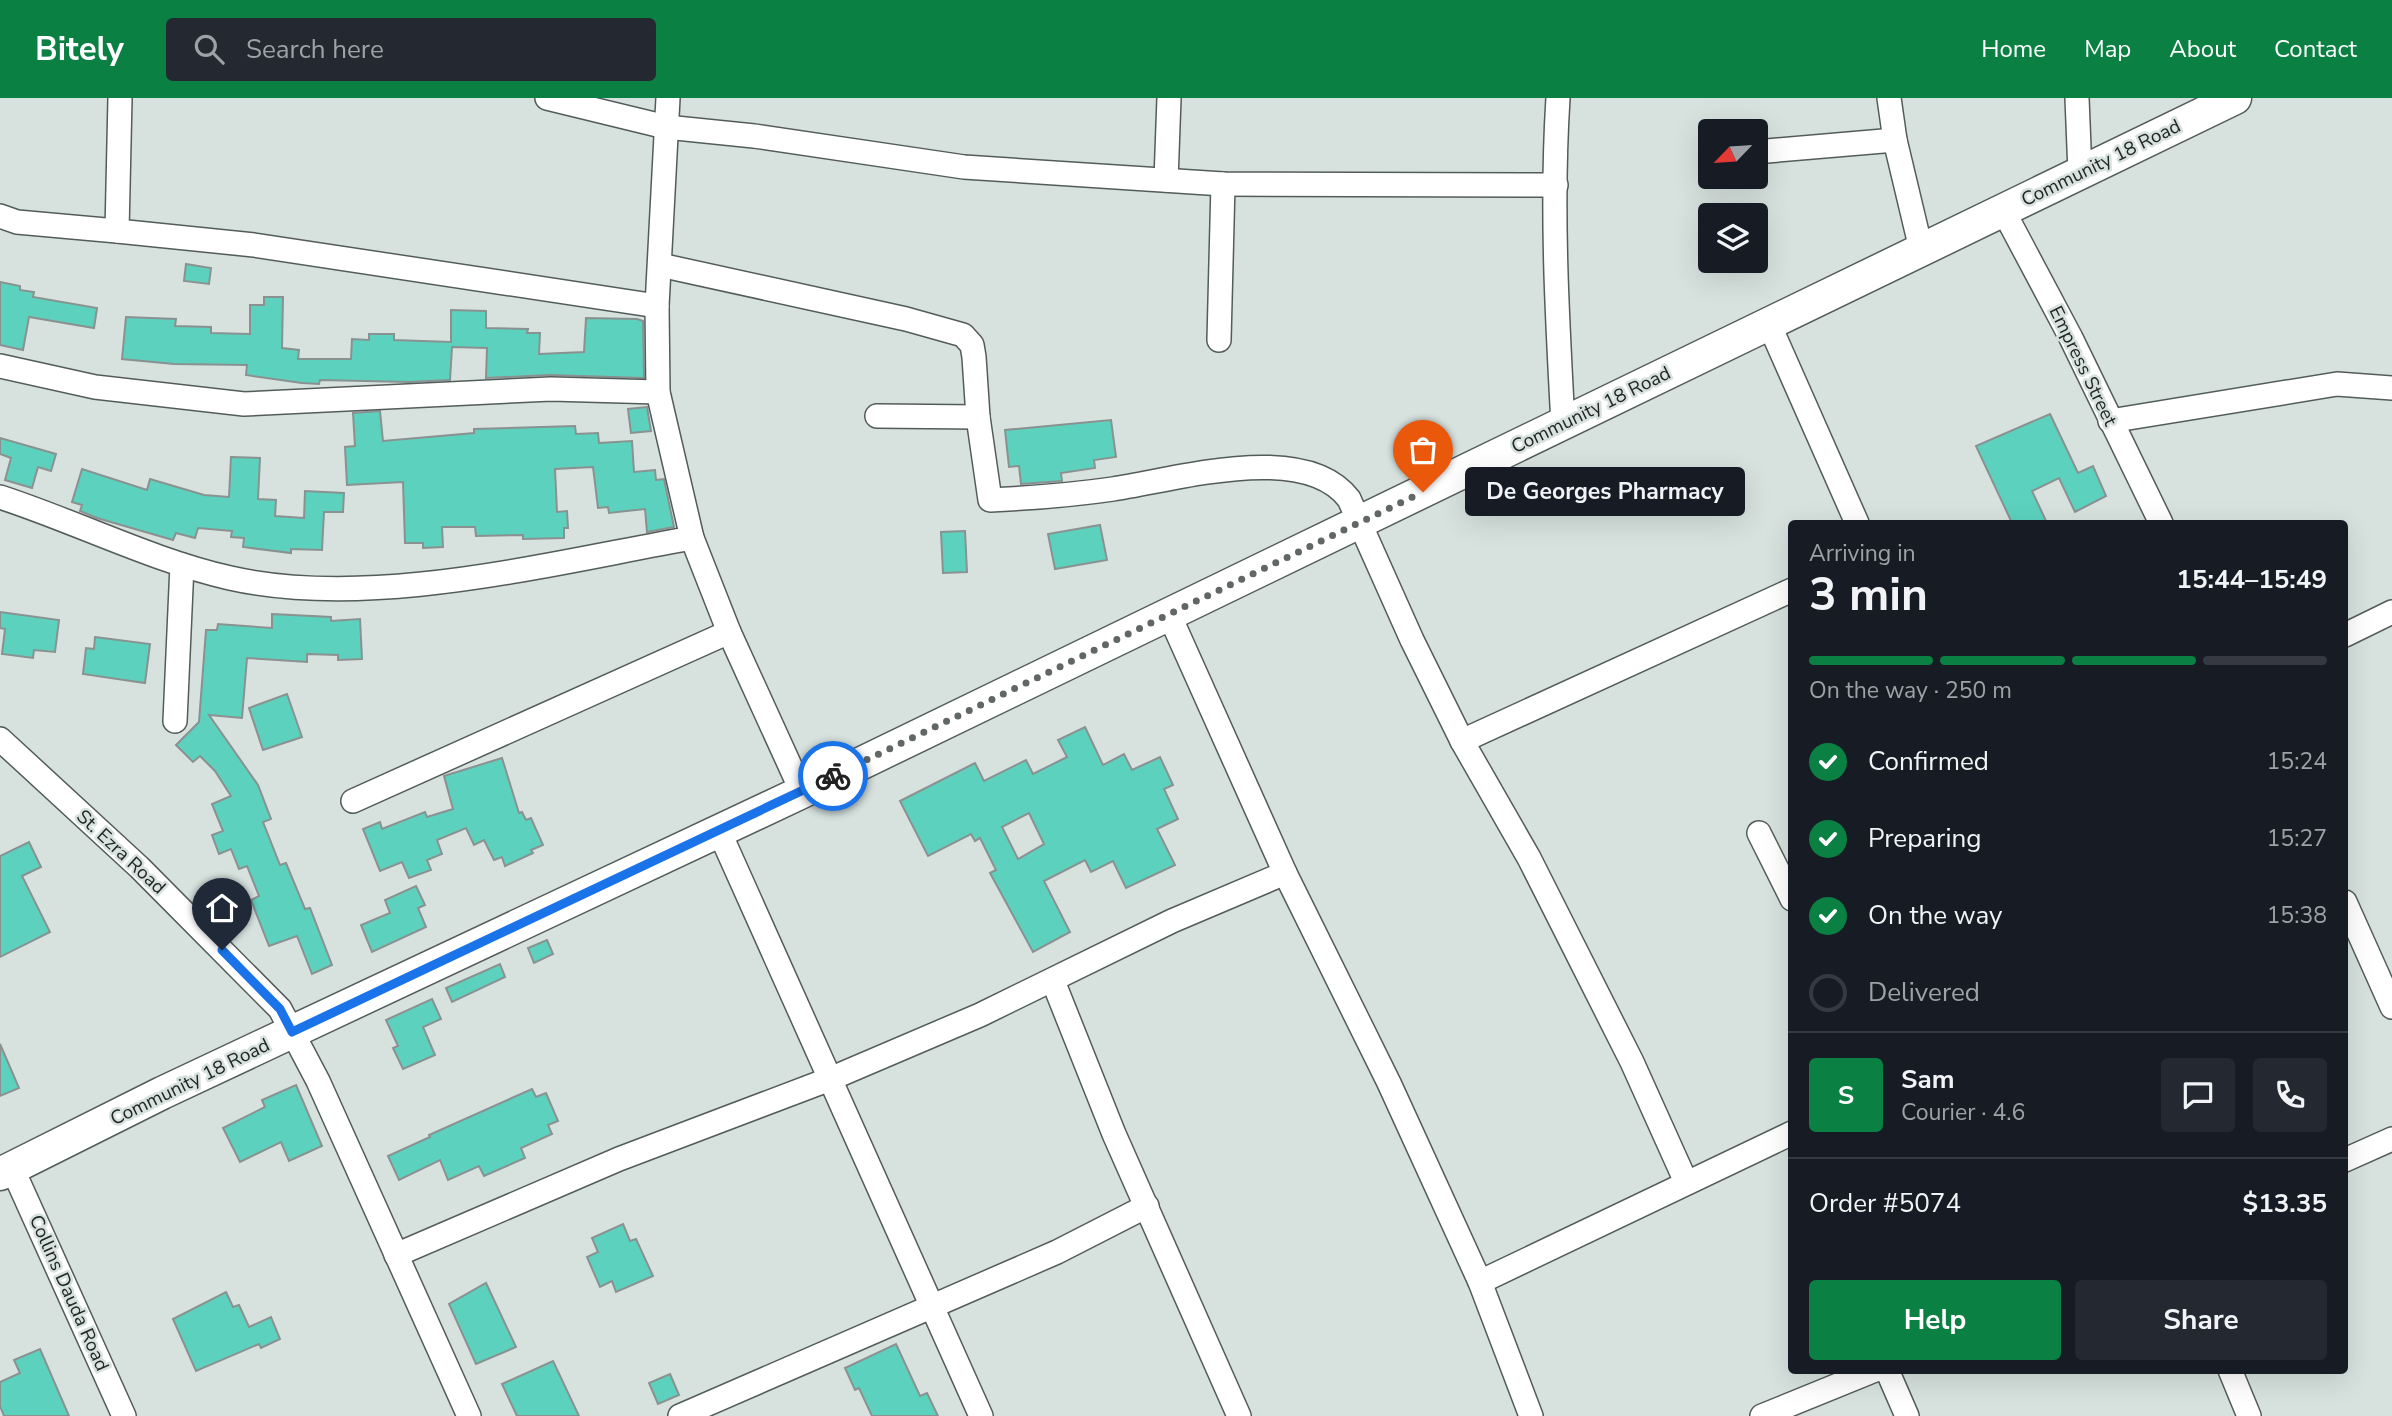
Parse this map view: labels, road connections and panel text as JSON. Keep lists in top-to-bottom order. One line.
{"streets":{"main road":["Community 18 Road"],"street":["Empress Street","St. Ezra Road","Collins Dauda Road"]},"crossings":[["Community 18 Road","Empress Street"],["Community 18 Road","St. Ezra Road"],["Community 18 Road","Collins Dauda Road"]],"places":["De Georges Pharmacy"],"north":"bottom left","page":{"header":"Bitely","search":"Search here","nav":["Home","Map","About","Contact"],"bubble":"De Georges Pharmacy","heading":["3 min","Arriving in","15:44–15:49"],"panel":["Sam","Courier · 4.6","Order #5074","$13.35"],"bar":"On the way · 250 m","list":[["Confirmed","15:24"],["Preparing","15:27"],["On the way","15:38"],"Delivered"],"round":"S","buttons":["Help","Share"]}}
